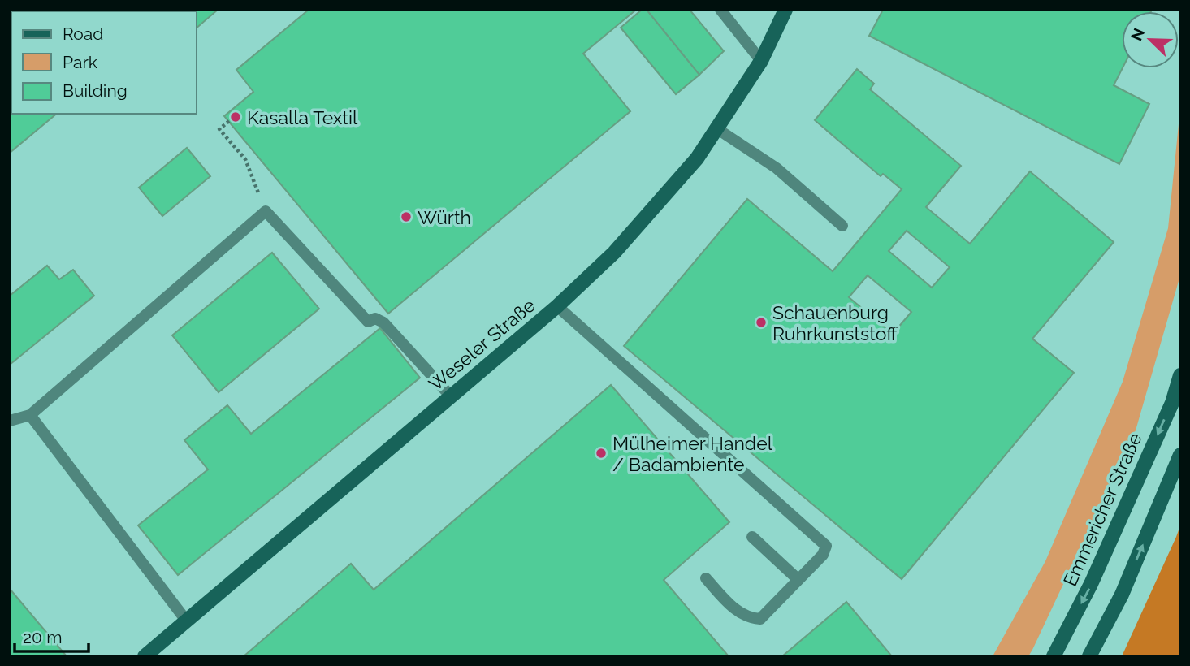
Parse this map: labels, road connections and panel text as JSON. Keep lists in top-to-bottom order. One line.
{"streets":{"main road":["Weseler Straße","Emmericher Straße"]},"places":["Kasalla Textil","Würth","Schauenburg Ruhrkunststoff","Mülheimer Handel / Badambiente"],"legend":["Road","Park","Building"],"scale_bar":"20 m","north":"top left"}
